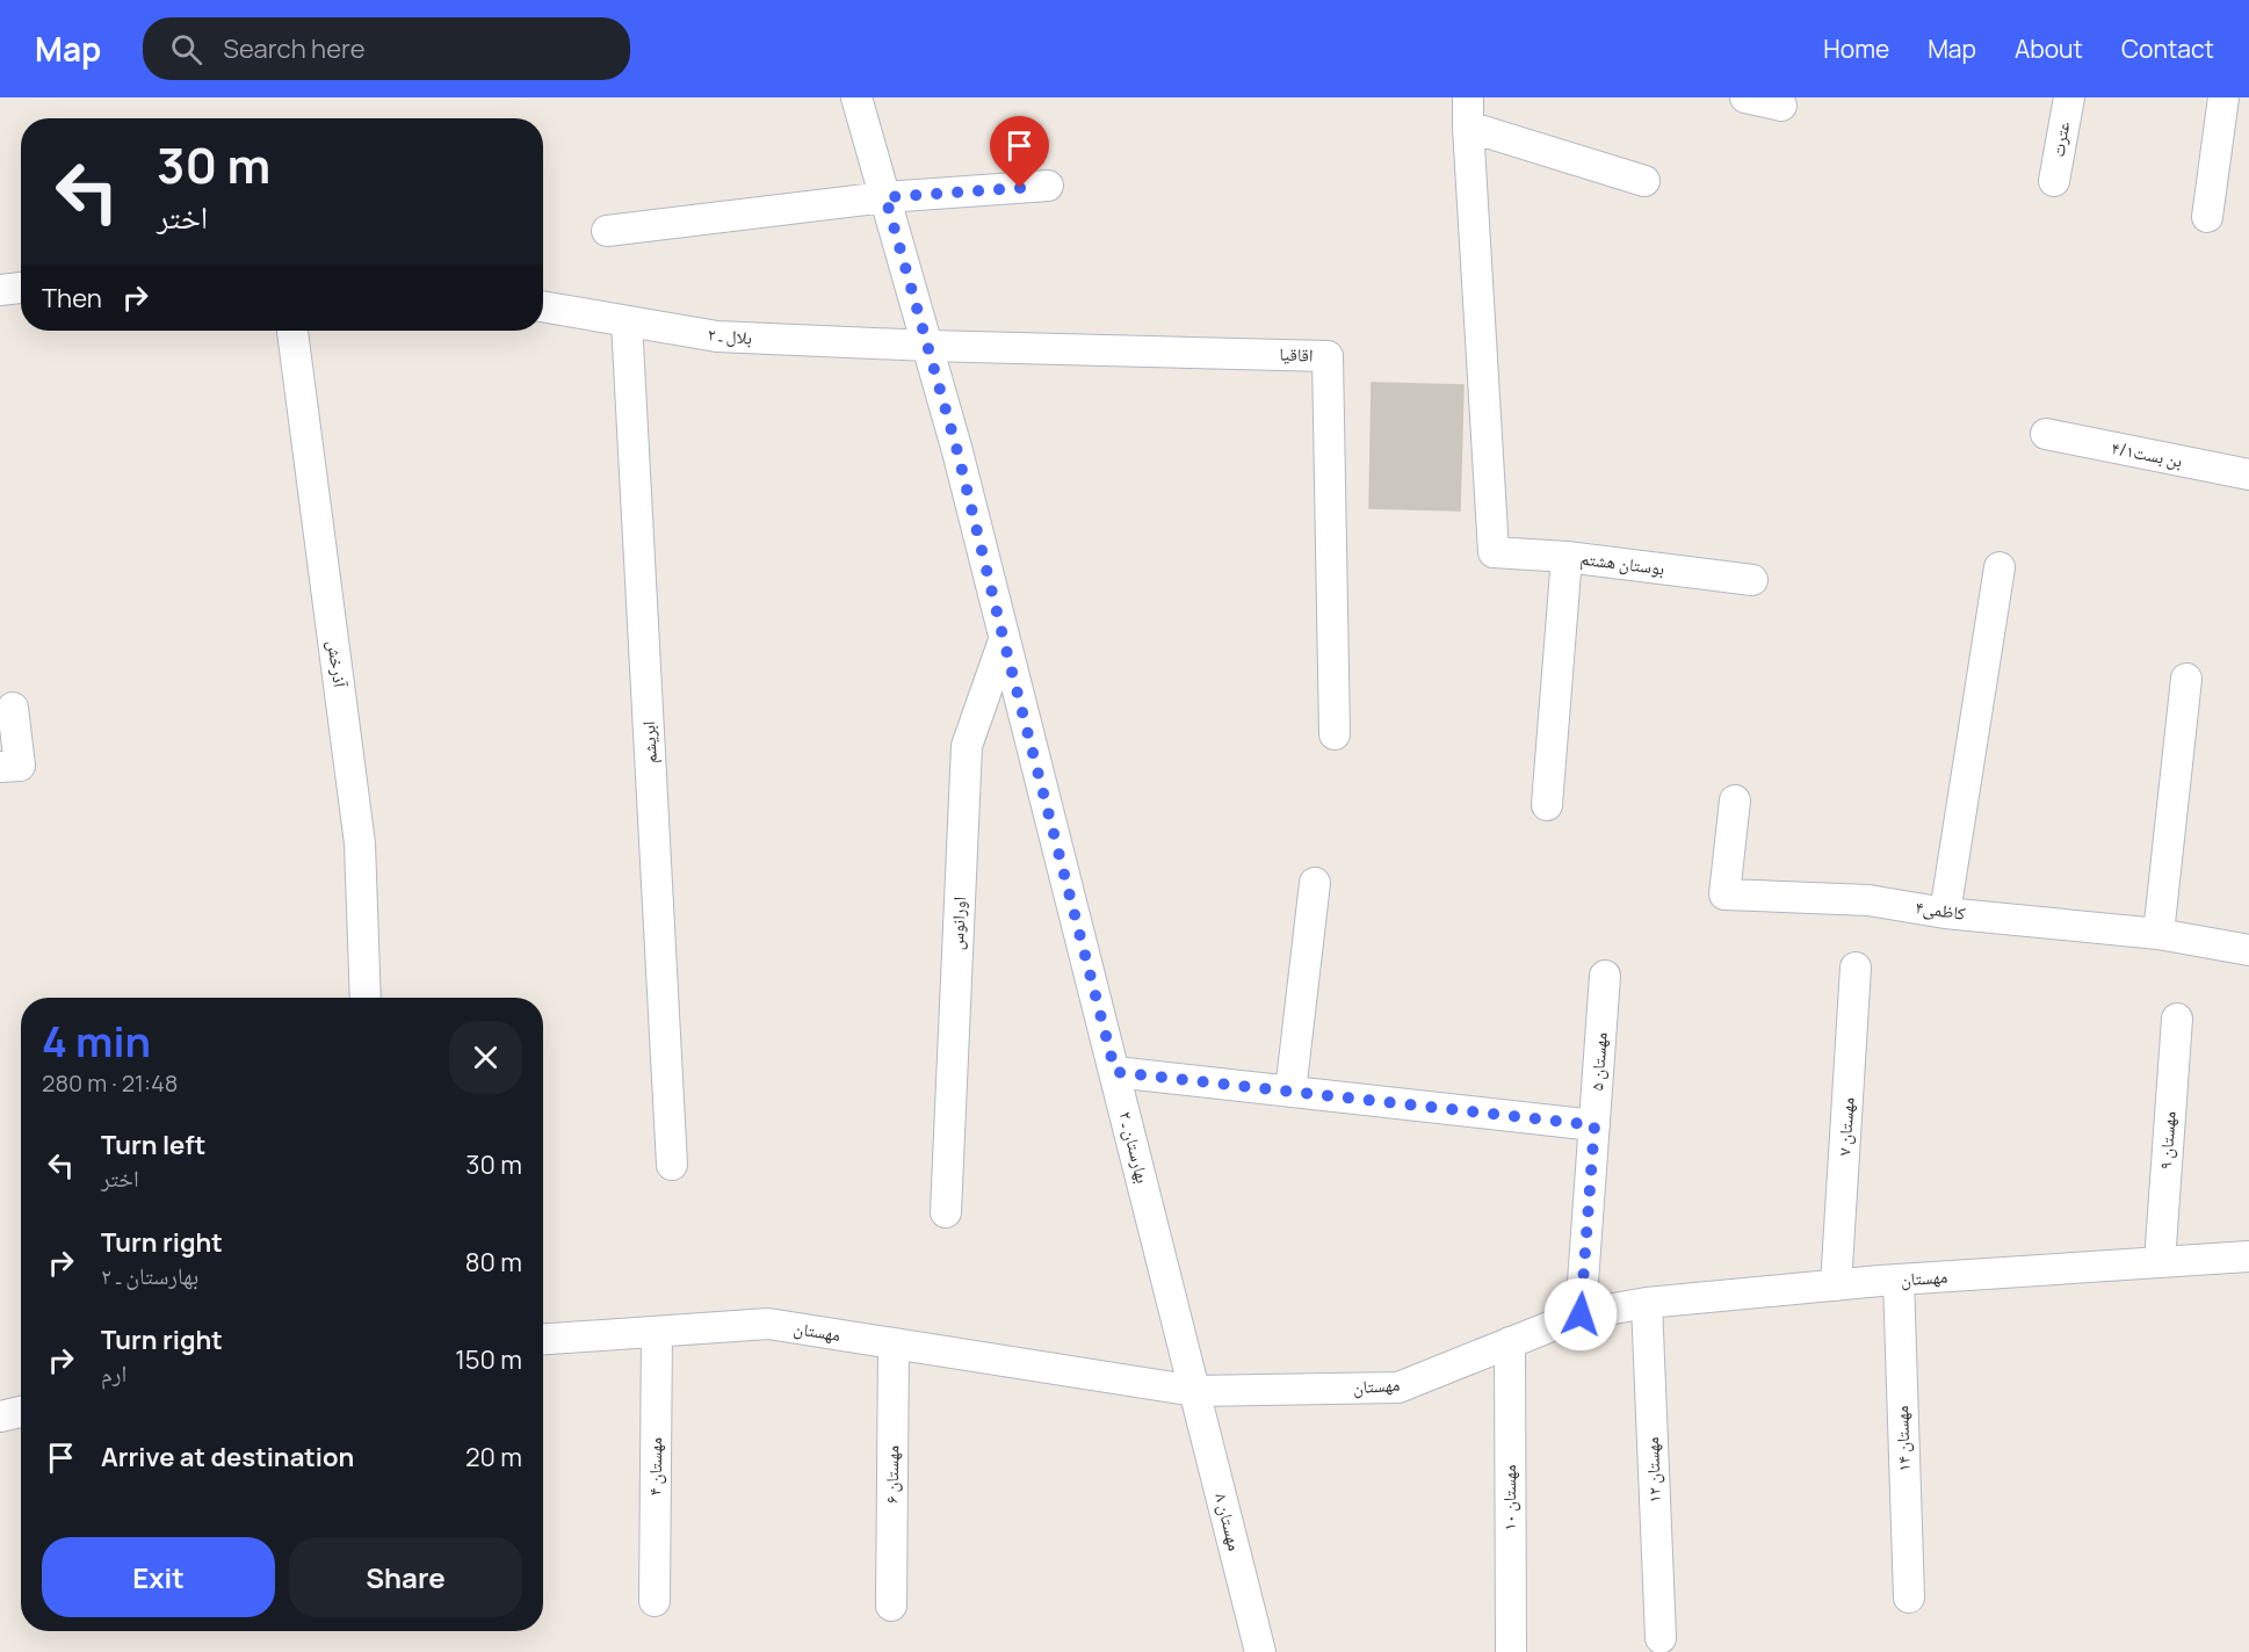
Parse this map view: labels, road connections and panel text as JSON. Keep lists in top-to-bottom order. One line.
{"streets":{"street":["عترت","بلال ـ ۲","اقاقیا","بن بست۴/۱","بوستان هشتم","آذرخش","ابریشم","کاظمی۴","اورانوس","مهستان ۵","مهستان ۷","مهستان ۹","بهارستان ـ ۲","مهستان","مهستان ۱۴","مهستان ۴","مهستان ۱۲","مهستان ۶","مهستان ۱۰","مهستان ۸"]},"crossings":[["بلال ـ ۲","اقاقیا"],["بلال ـ ۲","ابریشم"],["بلال ـ ۲","بهارستان ـ ۲"],["اقاقیا","بهارستان ـ ۲"],["اورانوس","بهارستان ـ ۲"],["مهستان ۵","مهستان"],["مهستان ۷","مهستان"],["مهستان ۹","مهستان"],["بهارستان ـ ۲","مهستان"],["بهارستان ـ ۲","مهستان ۸"],["مهستان","مهستان ۱۴"],["مهستان","مهستان ۴"],["مهستان","مهستان ۱۲"],["مهستان","مهستان ۶"],["مهستان","مهستان ۱۰"],["مهستان","مهستان ۸"]],"page":{"header":"Map","search":"Search here","nav":["Home","Map","About","Contact"],"turn":["30 m","اختر"],"then":"Then","heading":["4 min","280 m · 21:48"],"list":[{"name":"Turn left","note":"اختر","value":"30 m"},{"name":"Turn right","note":"بهارستان ـ ۲","value":"80 m"},{"name":"Turn right","note":"ارم","value":"150 m"},{"name":"Arrive at destination","value":"20 m"}],"buttons":["Exit","Share"]}}
